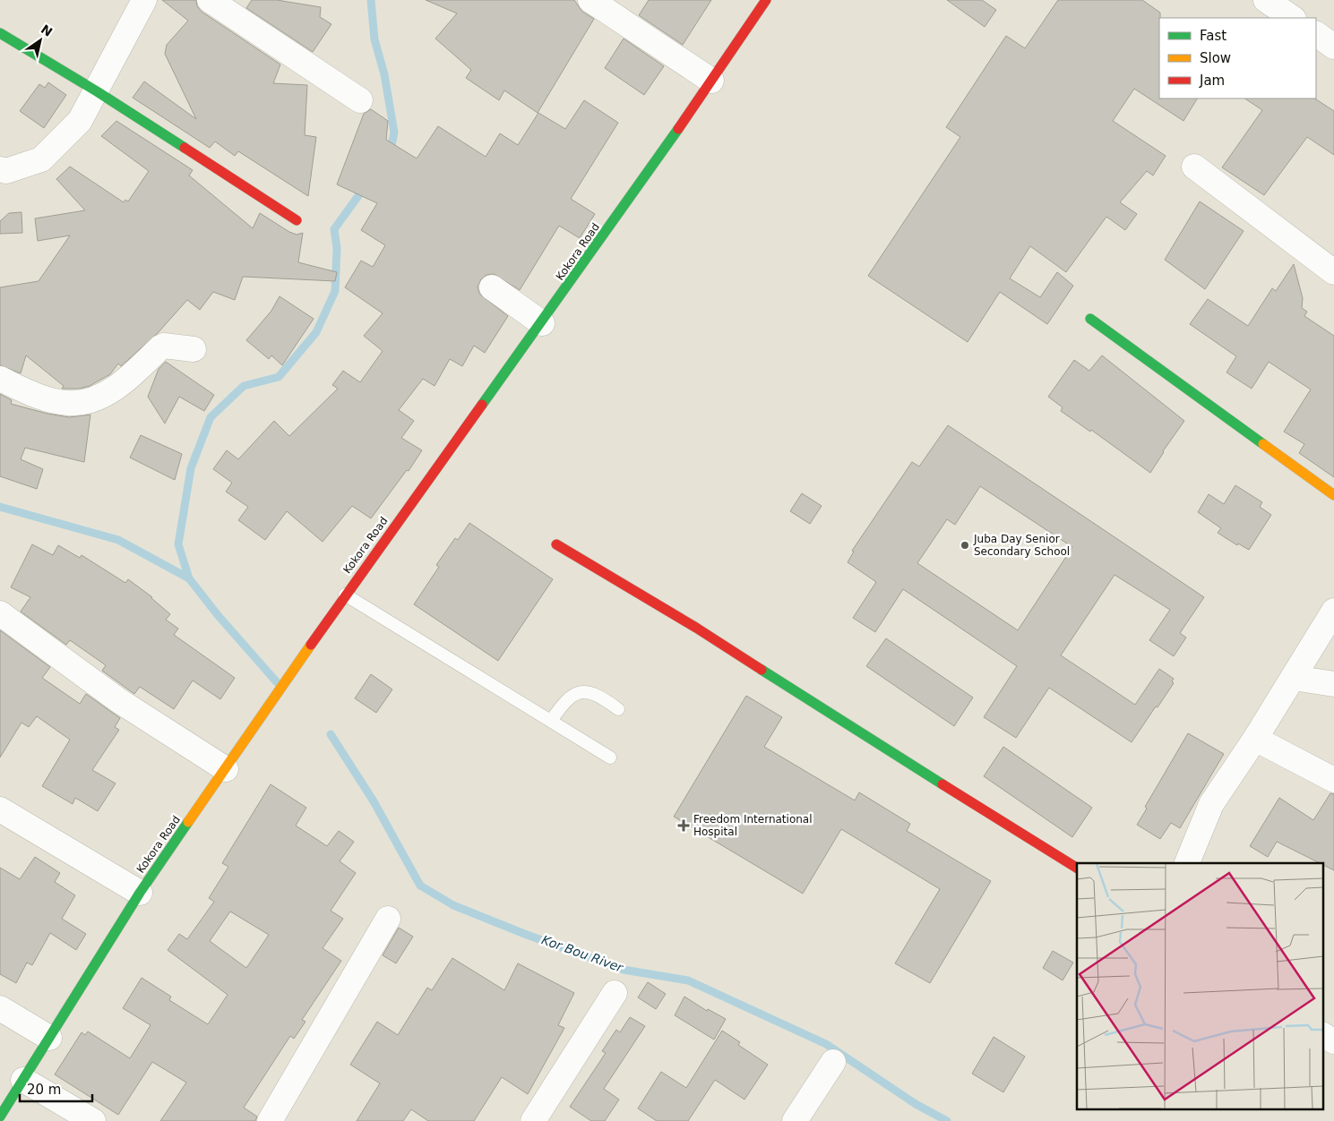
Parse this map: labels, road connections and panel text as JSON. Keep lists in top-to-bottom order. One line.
{"streets":{"street":["Kokora Road"]},"water":["Kor Bou River"],"places":{"other":["Juba Day Senior Secondary School"],"health":["Freedom International Hospital"]},"legend":["Fast","Slow","Jam"],"scale_bar":"20 m","north":"top right"}
